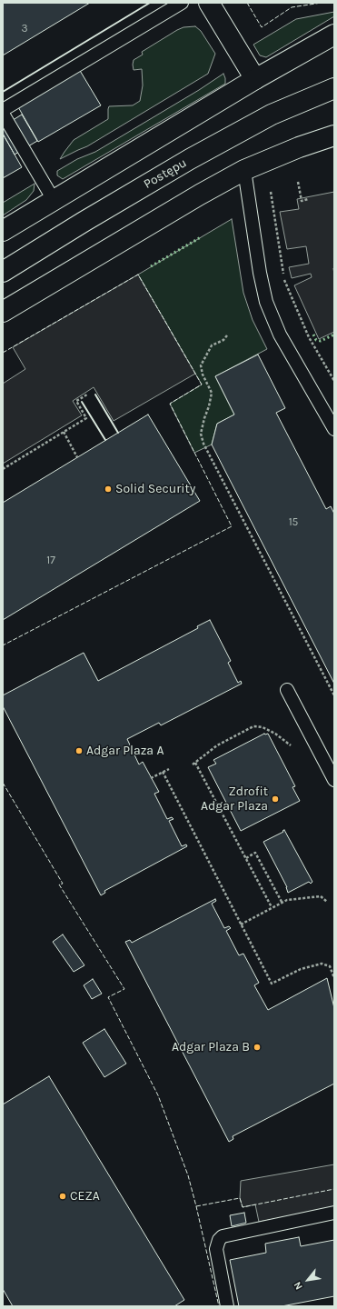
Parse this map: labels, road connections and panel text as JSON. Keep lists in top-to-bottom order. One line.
{"streets":{"street":["Postępu"]},"places":["Solid Security","Adgar Plaza A","Zdrofit Adgar Plaza","Adgar Plaza B","CEZA"],"house_numbers":["3","15","17"],"north":"bottom left"}
